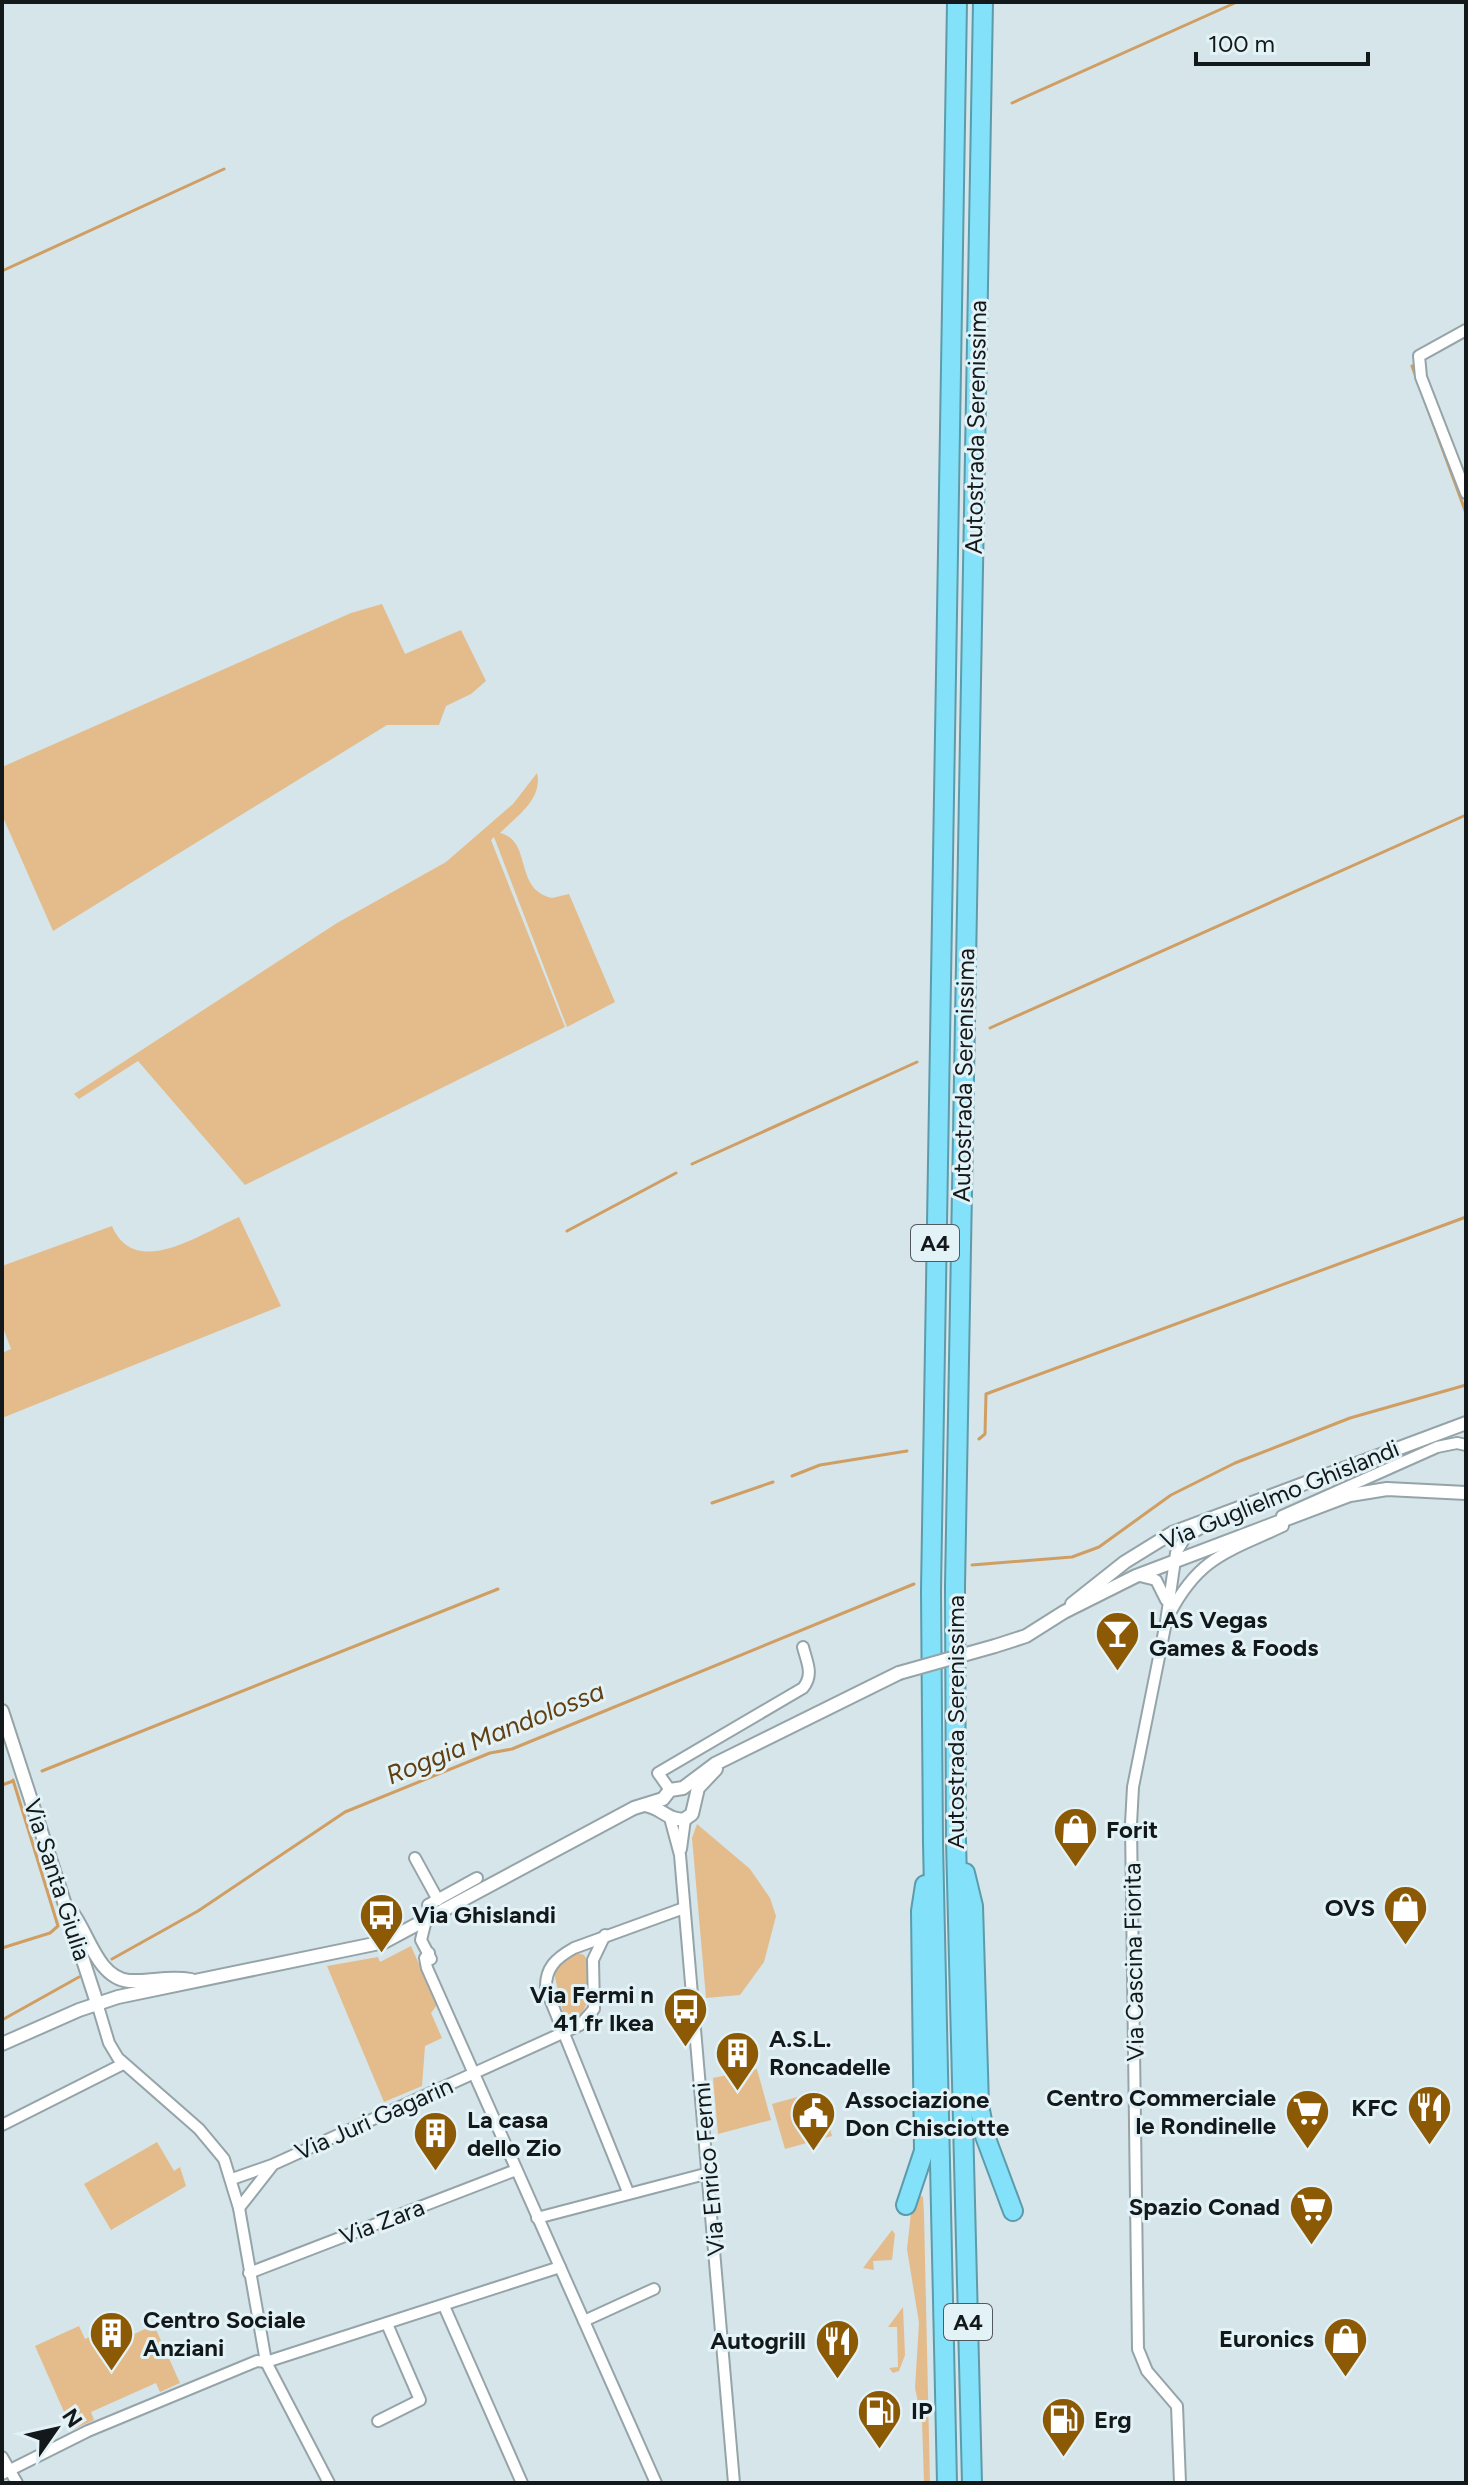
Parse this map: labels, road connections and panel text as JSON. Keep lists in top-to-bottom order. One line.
{"streets":{"highway":["Autostrada Serenissima","A4"],"street":["Via Guglielmo Ghislandi","Via Santa Giulia","Via Cascina Fiorita","Via Juri Gagarin","Via Enrico Fermi","Via Zara"]},"crossings":[["Via Guglielmo Ghislandi","Via Enrico Fermi"]],"water":["Roggia Mandolossa"],"places":{"bar":["LAS Vegas Games & Foods"],"shop":["Forit","OVS","Euronics"],"bus stop":["Via Ghislandi","Via Fermi n 41 fr Ikea"],"building":["A.S.L. Roncadelle","La casa dello Zio","Centro Sociale Anziani"],"restaurant":["KFC","Autogrill"],"supermarket":["Centro Commerciale le Rondinelle","Spazio Conad"],"public building":["Associazione Don Chisciotte"],"fuel station":["IP","Erg"]},"scale_bar":"100 m","north":"top right"}
